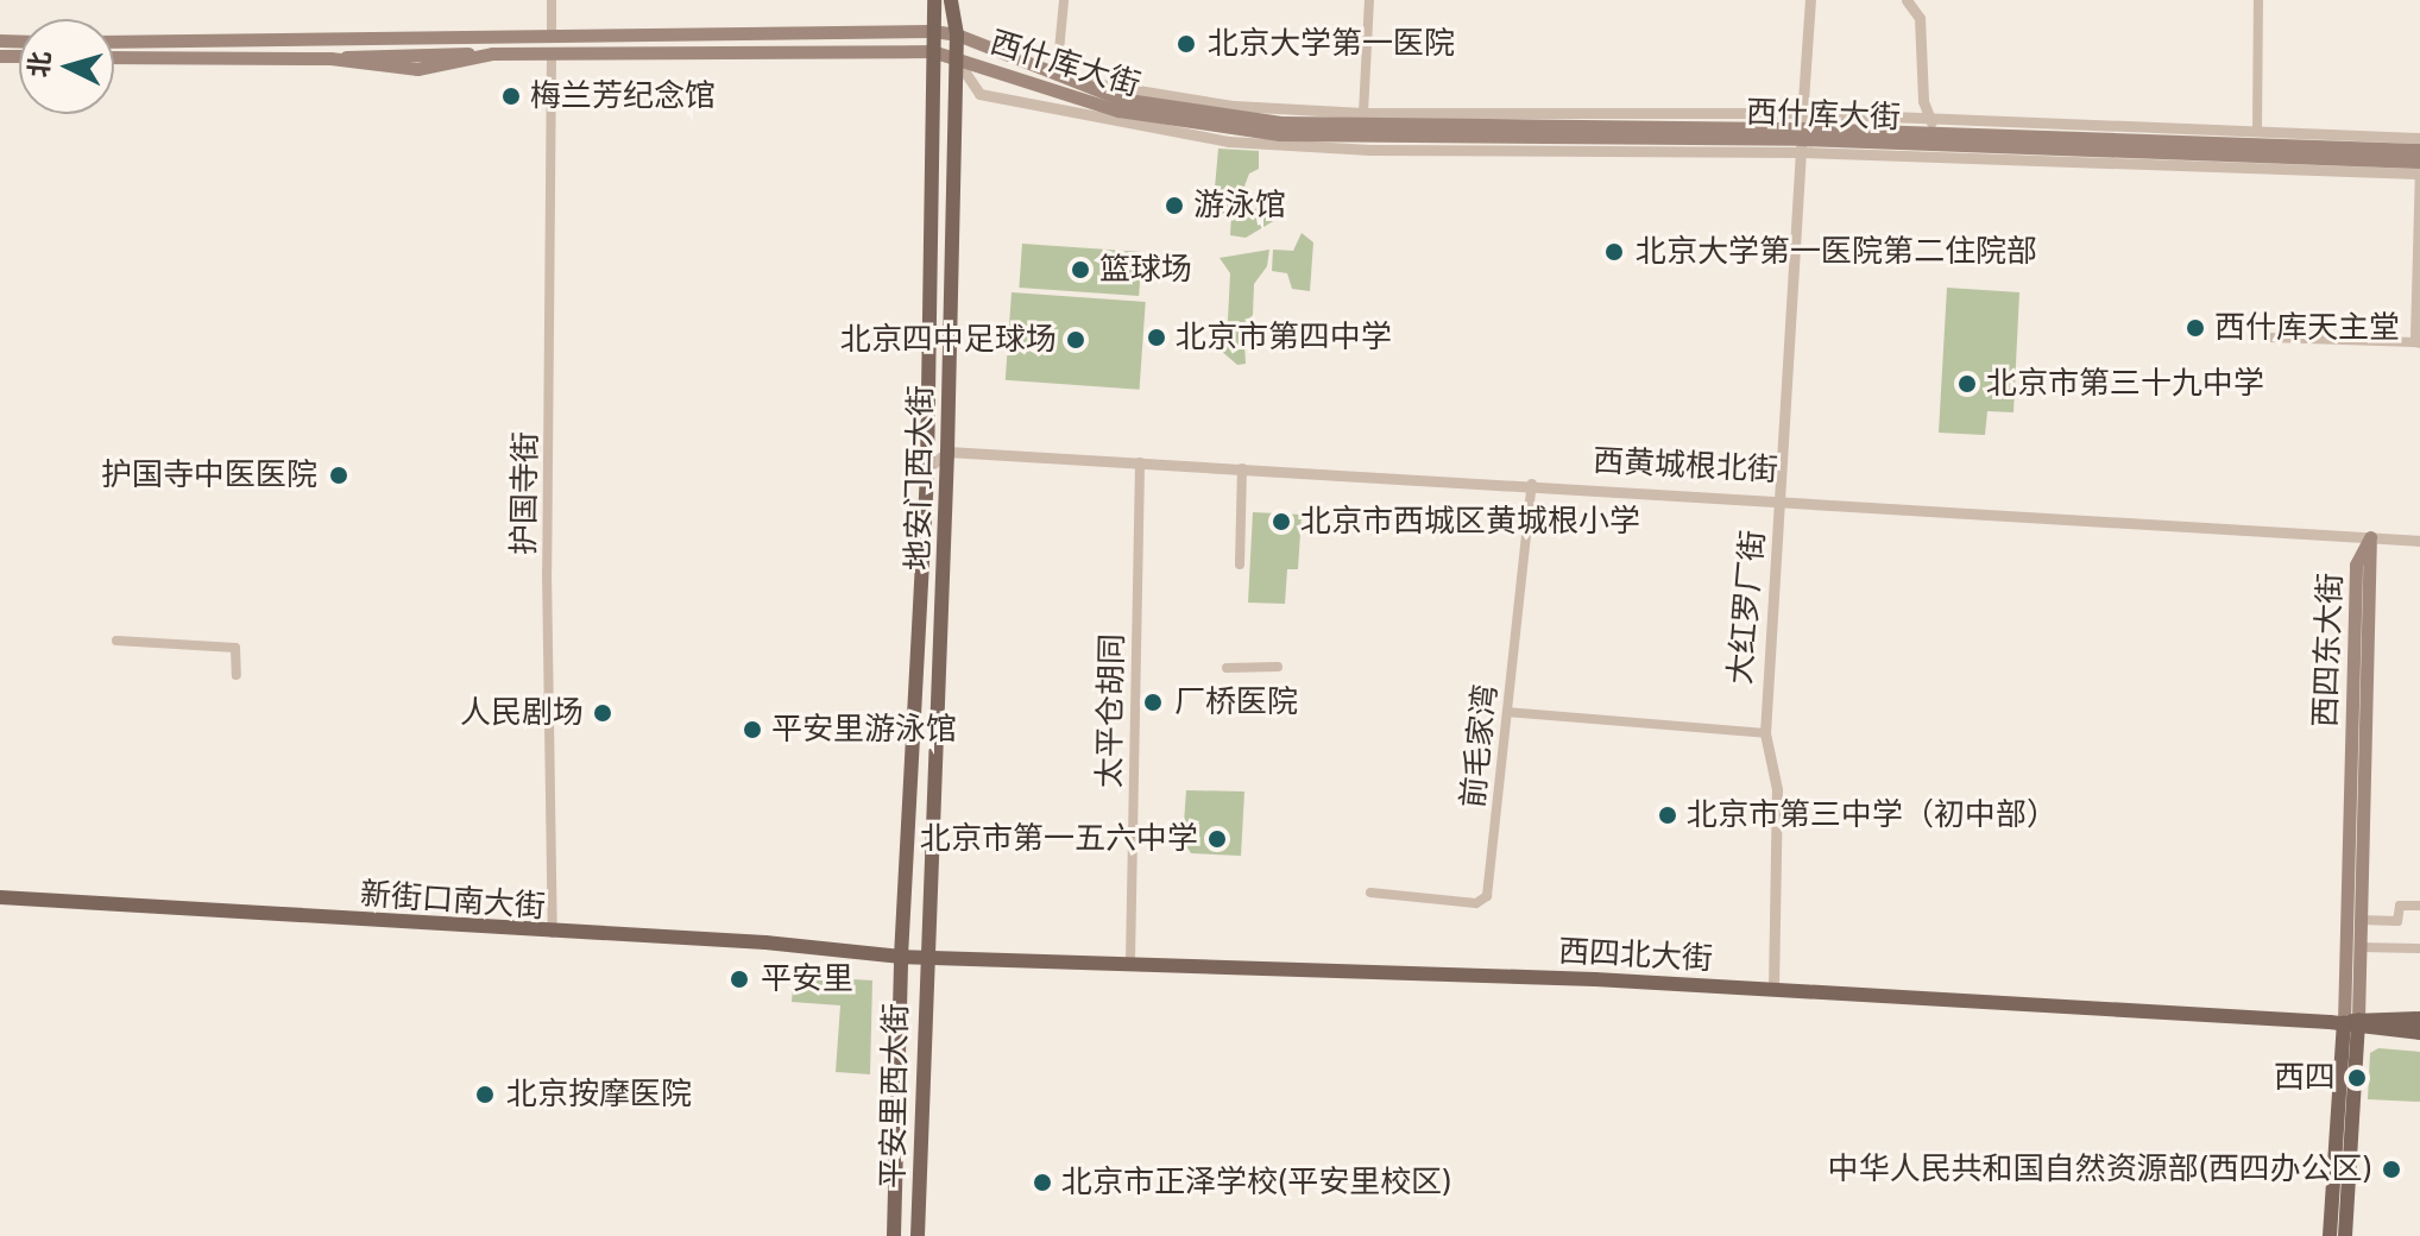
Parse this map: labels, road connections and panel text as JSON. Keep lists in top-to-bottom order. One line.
{"streets":{"main road":["西什库大街","地安门西大街","西四东大街","新街口南大街","西四北大街","平安里西大街"],"street":["西黄城根北街","护国寺街","大红罗厂街","太平仓胡同","前毛家湾"]},"crossings":[["西什库大街","地安门西大街"],["西什库大街","护国寺街"],["西什库大街","大红罗厂街"],["西黄城根北街","地安门西大街"],["西黄城根北街","大红罗厂街"],["西黄城根北街","西四东大街"],["西黄城根北街","太平仓胡同"],["西黄城根北街","前毛家湾"],["地安门西大街","新街口南大街"],["地安门西大街","西四北大街"],["地安门西大街","平安里西大街"],["护国寺街","新街口南大街"],["大红罗厂街","西四北大街"],["西四东大街","西四北大街"],["太平仓胡同","西四北大街"],["新街口南大街","西四北大街"],["新街口南大街","平安里西大街"],["西四北大街","平安里西大街"]],"places":["北京大学第一医院","梅兰芳纪念馆","游泳馆","北京大学第一医院第二住院部","篮球场","西什库天主堂","北京市第四中学","北京四中足球场","北京市第三十九中学","护国寺中医医院","北京市西城区黄城根小学","厂桥医院","人民剧场","平安里游泳馆","北京市第三中学（初中部）","北京市第一五六中学","平安里","西四","北京按摩医院","中华人民共和国自然资源部(西四办公区)","北京市正泽学校(平安里校区)"],"north":"left"}
